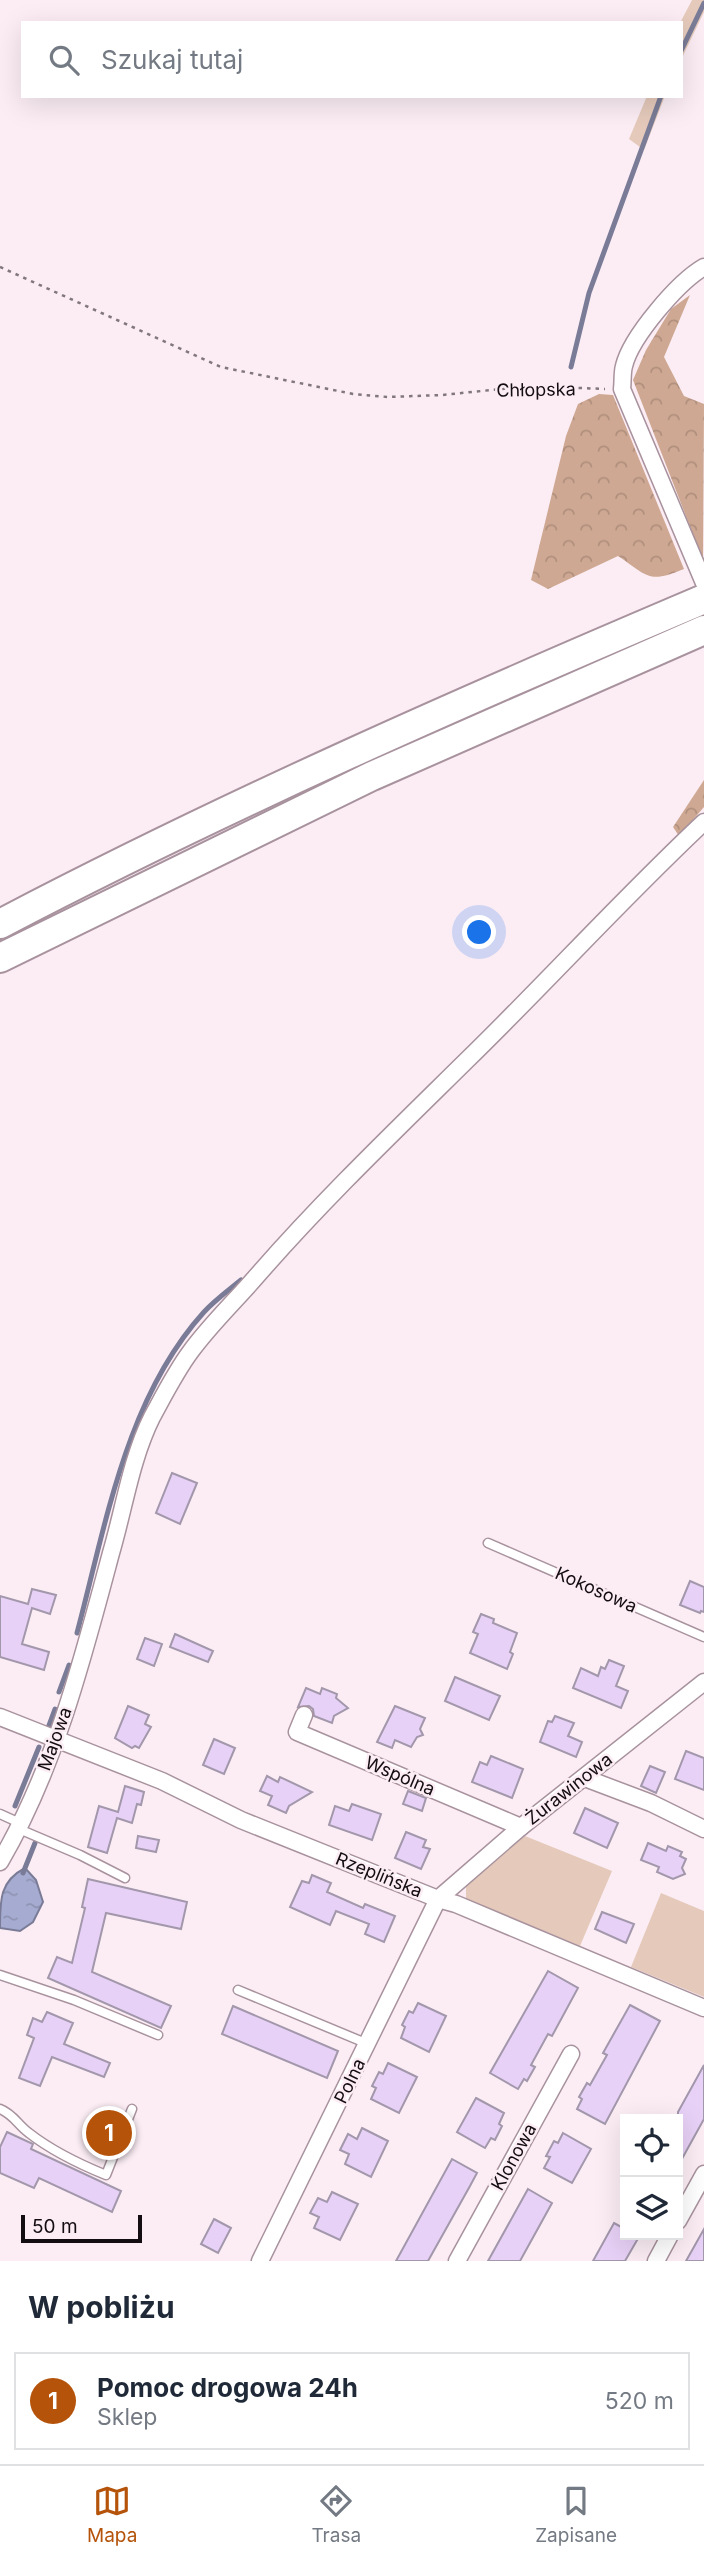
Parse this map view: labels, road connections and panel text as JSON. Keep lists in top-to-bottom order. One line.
{"streets":{"street":["Majowa","Wspólna","Żurawinowa","Rzeplińska","Polna","Klonowa"],"lane":["Kokosowa"],"path":["Chłopska"]},"crossings":[["Majowa","Rzeplińska"],["Wspólna","Żurawinowa"],["Żurawinowa","Rzeplińska"],["Żurawinowa","Polna"],["Rzeplińska","Polna"]],"scale_bar":"50 m","page":{"search":"Szukaj tutaj","pins":"1","scale":"50 m","heading":"W pobliżu","list":[{"mark":"1","name":"Pomoc drogowa 24h","note":"Sklep","value":"520 m"}],"nav":["Mapa","Trasa","Zapisane"]}}
